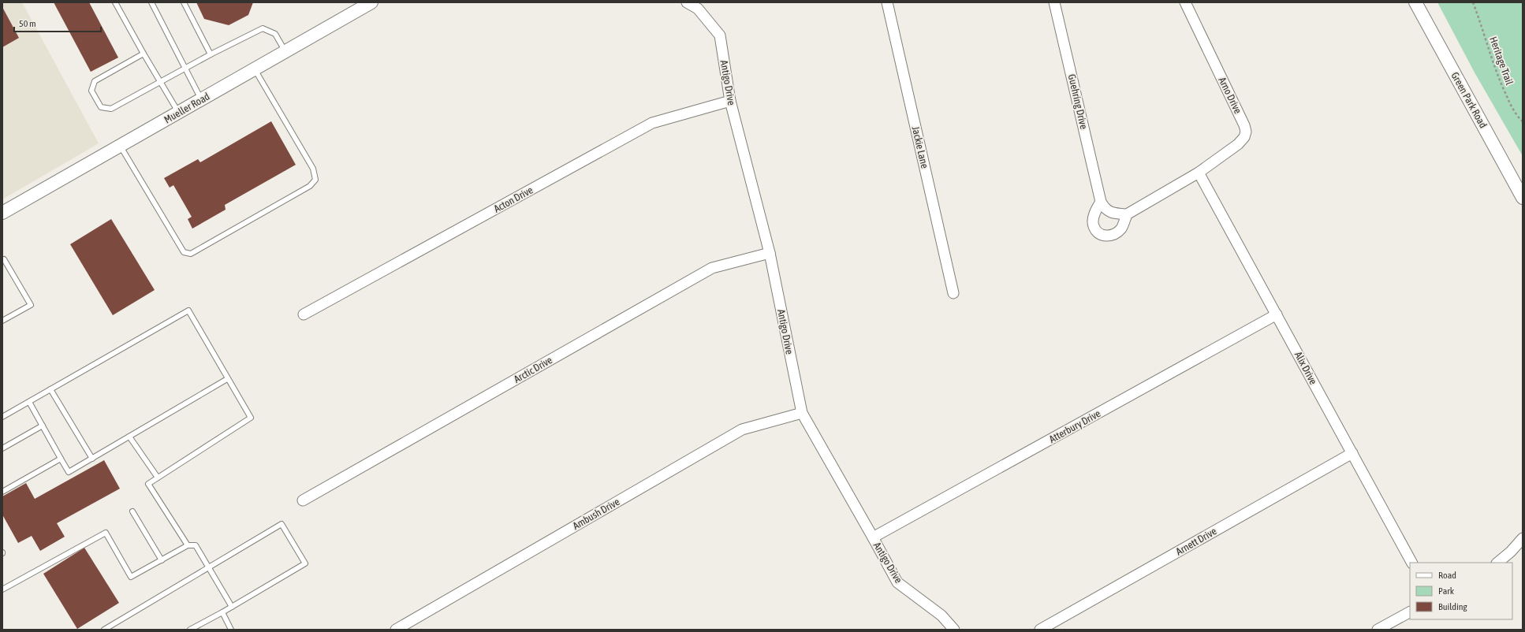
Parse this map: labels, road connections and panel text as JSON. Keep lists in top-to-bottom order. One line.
{"streets":{"street":["Antigo Drive","Arno Drive","Green Park Road","Guehring Drive","Mueller Road","Jackie Lane","Acton Drive","Alix Drive","Arctic Drive","Atterbury Drive","Ambush Drive","Arnett Drive"],"path":["Heritage Trail"]},"crossings":[["Antigo Drive","Acton Drive"],["Antigo Drive","Arctic Drive"],["Antigo Drive","Atterbury Drive"],["Antigo Drive","Ambush Drive"],["Arno Drive","Alix Drive"],["Alix Drive","Atterbury Drive"],["Alix Drive","Arnett Drive"]],"legend":["Road","Park","Building"],"scale_bar":"50 m"}
